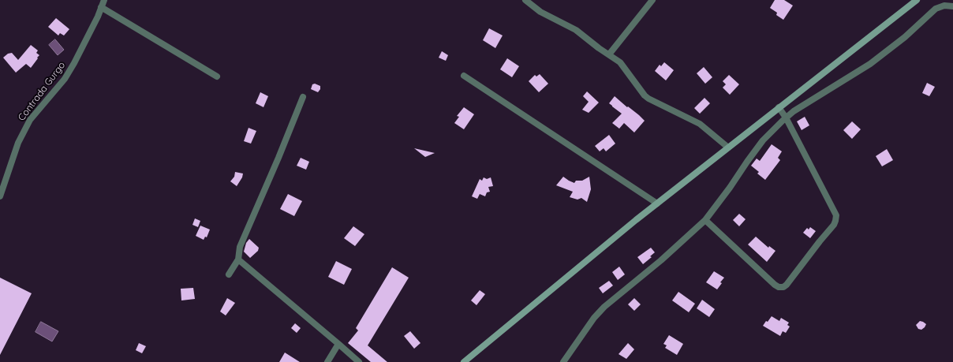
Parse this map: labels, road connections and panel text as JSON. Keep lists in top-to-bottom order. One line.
{"streets":{"street":["Contrada Gurgo"]}}
